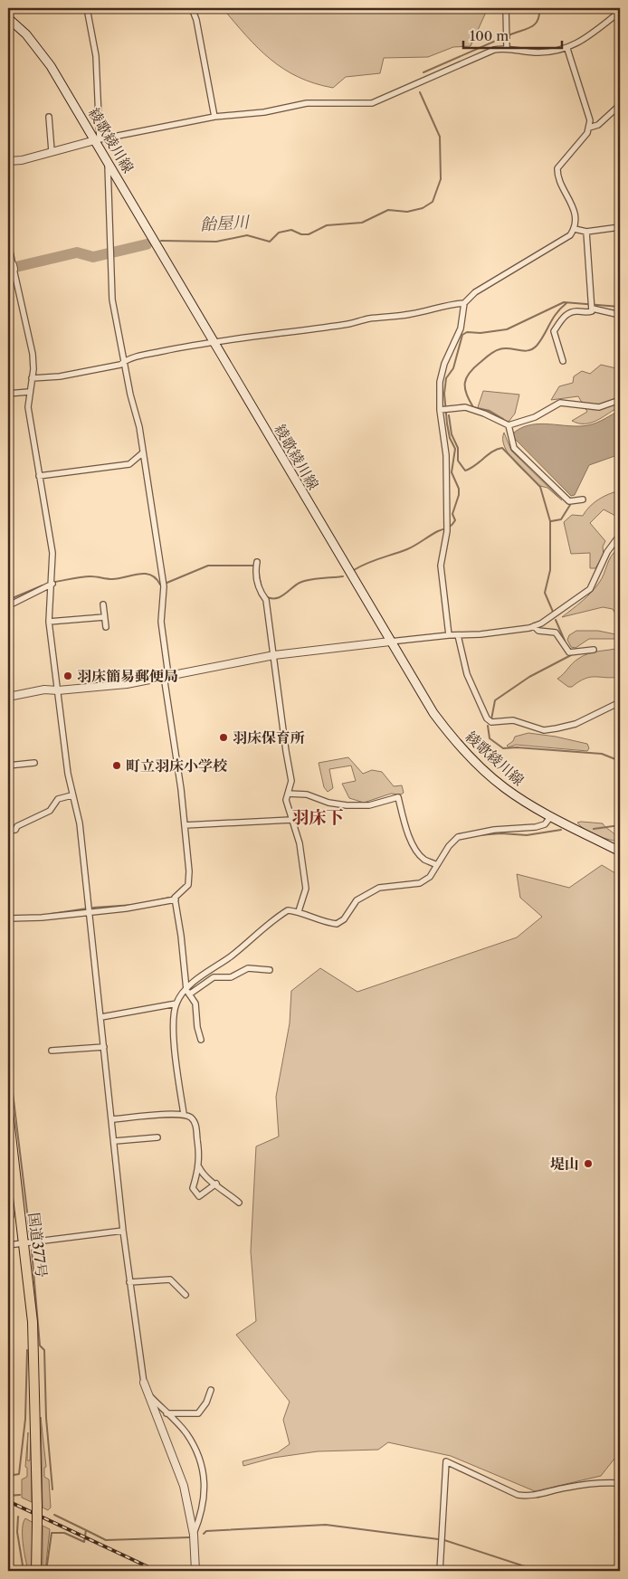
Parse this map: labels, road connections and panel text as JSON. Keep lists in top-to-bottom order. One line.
{"streets":{"highway":["国道377号"],"main road":["綾歌綾川線"]},"districts":["羽床下"],"water":["飴屋川"],"places":["羽床簡易郵便局","羽床保育所","町立羽床小学校","堤山"],"scale_bar":"100 m"}
